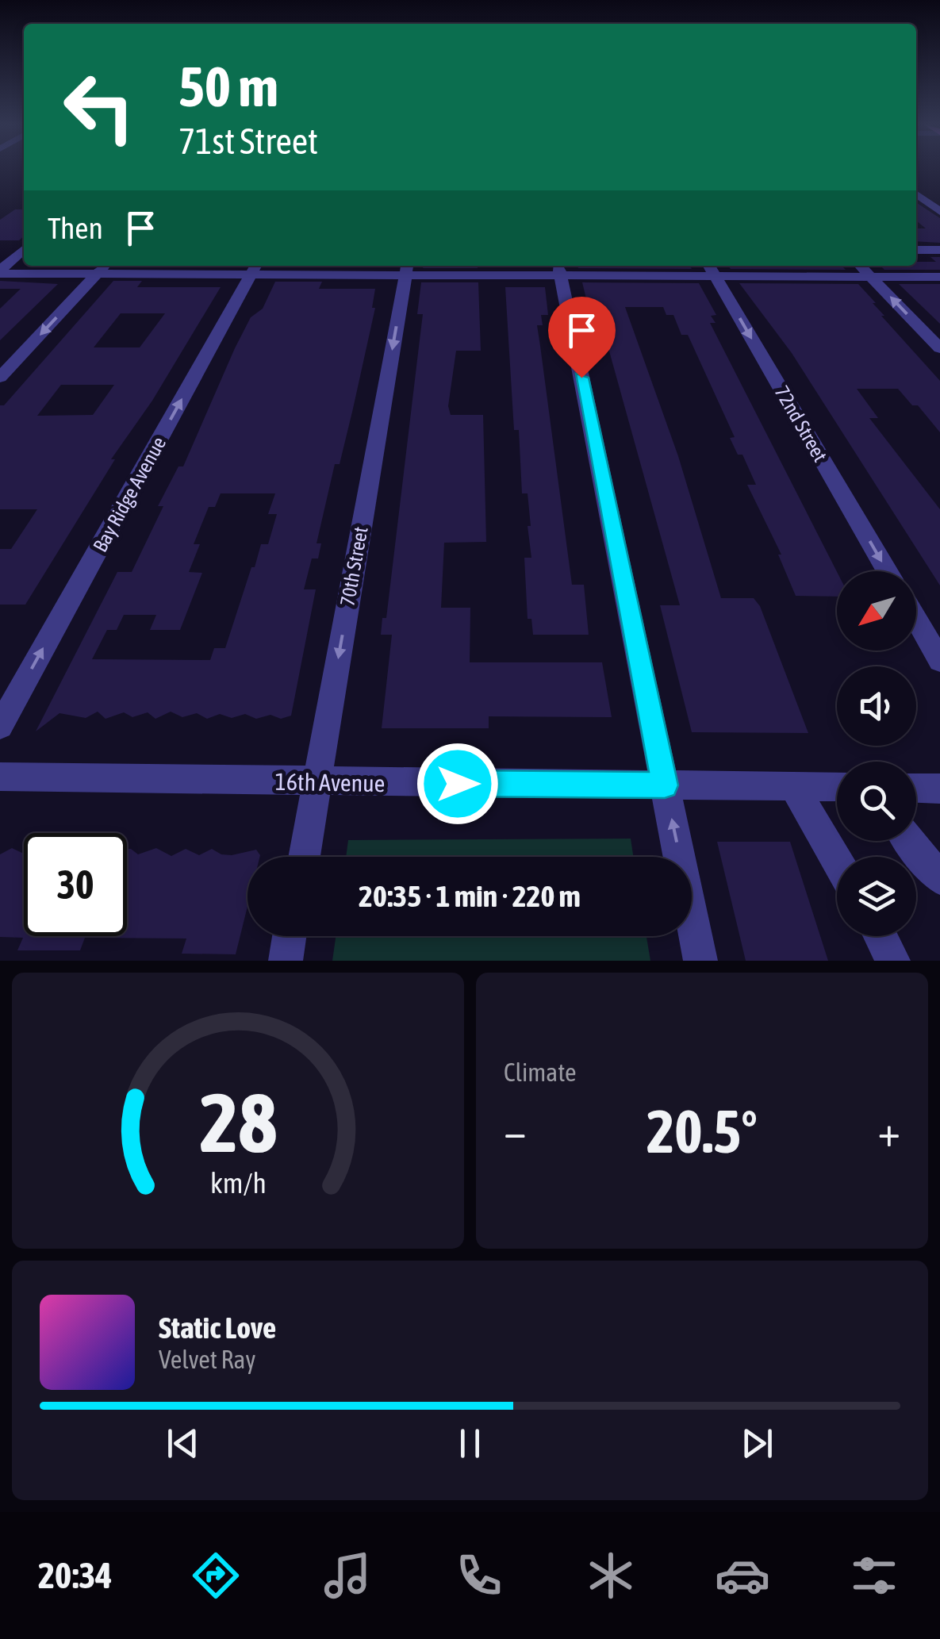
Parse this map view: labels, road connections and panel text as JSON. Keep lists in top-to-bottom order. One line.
{"streets":{"street":["72nd Street","Bay Ridge Avenue","70th Street","16th Avenue"]},"crossings":[["70th Street","16th Avenue"]],"one_way":["Bay Ridge Avenue","70th Street"],"north":"bottom left","page":{"turn":["50 m","71st Street"],"then":"Then","limit":"30","trip":"20:35 · 1 min · 220 m","tile":"Climate","heat":["−","20.5°","+"],"song":["Static Love","Velvet Ray"],"tabs":"20:34","gauge":["28","km/h"]}}
